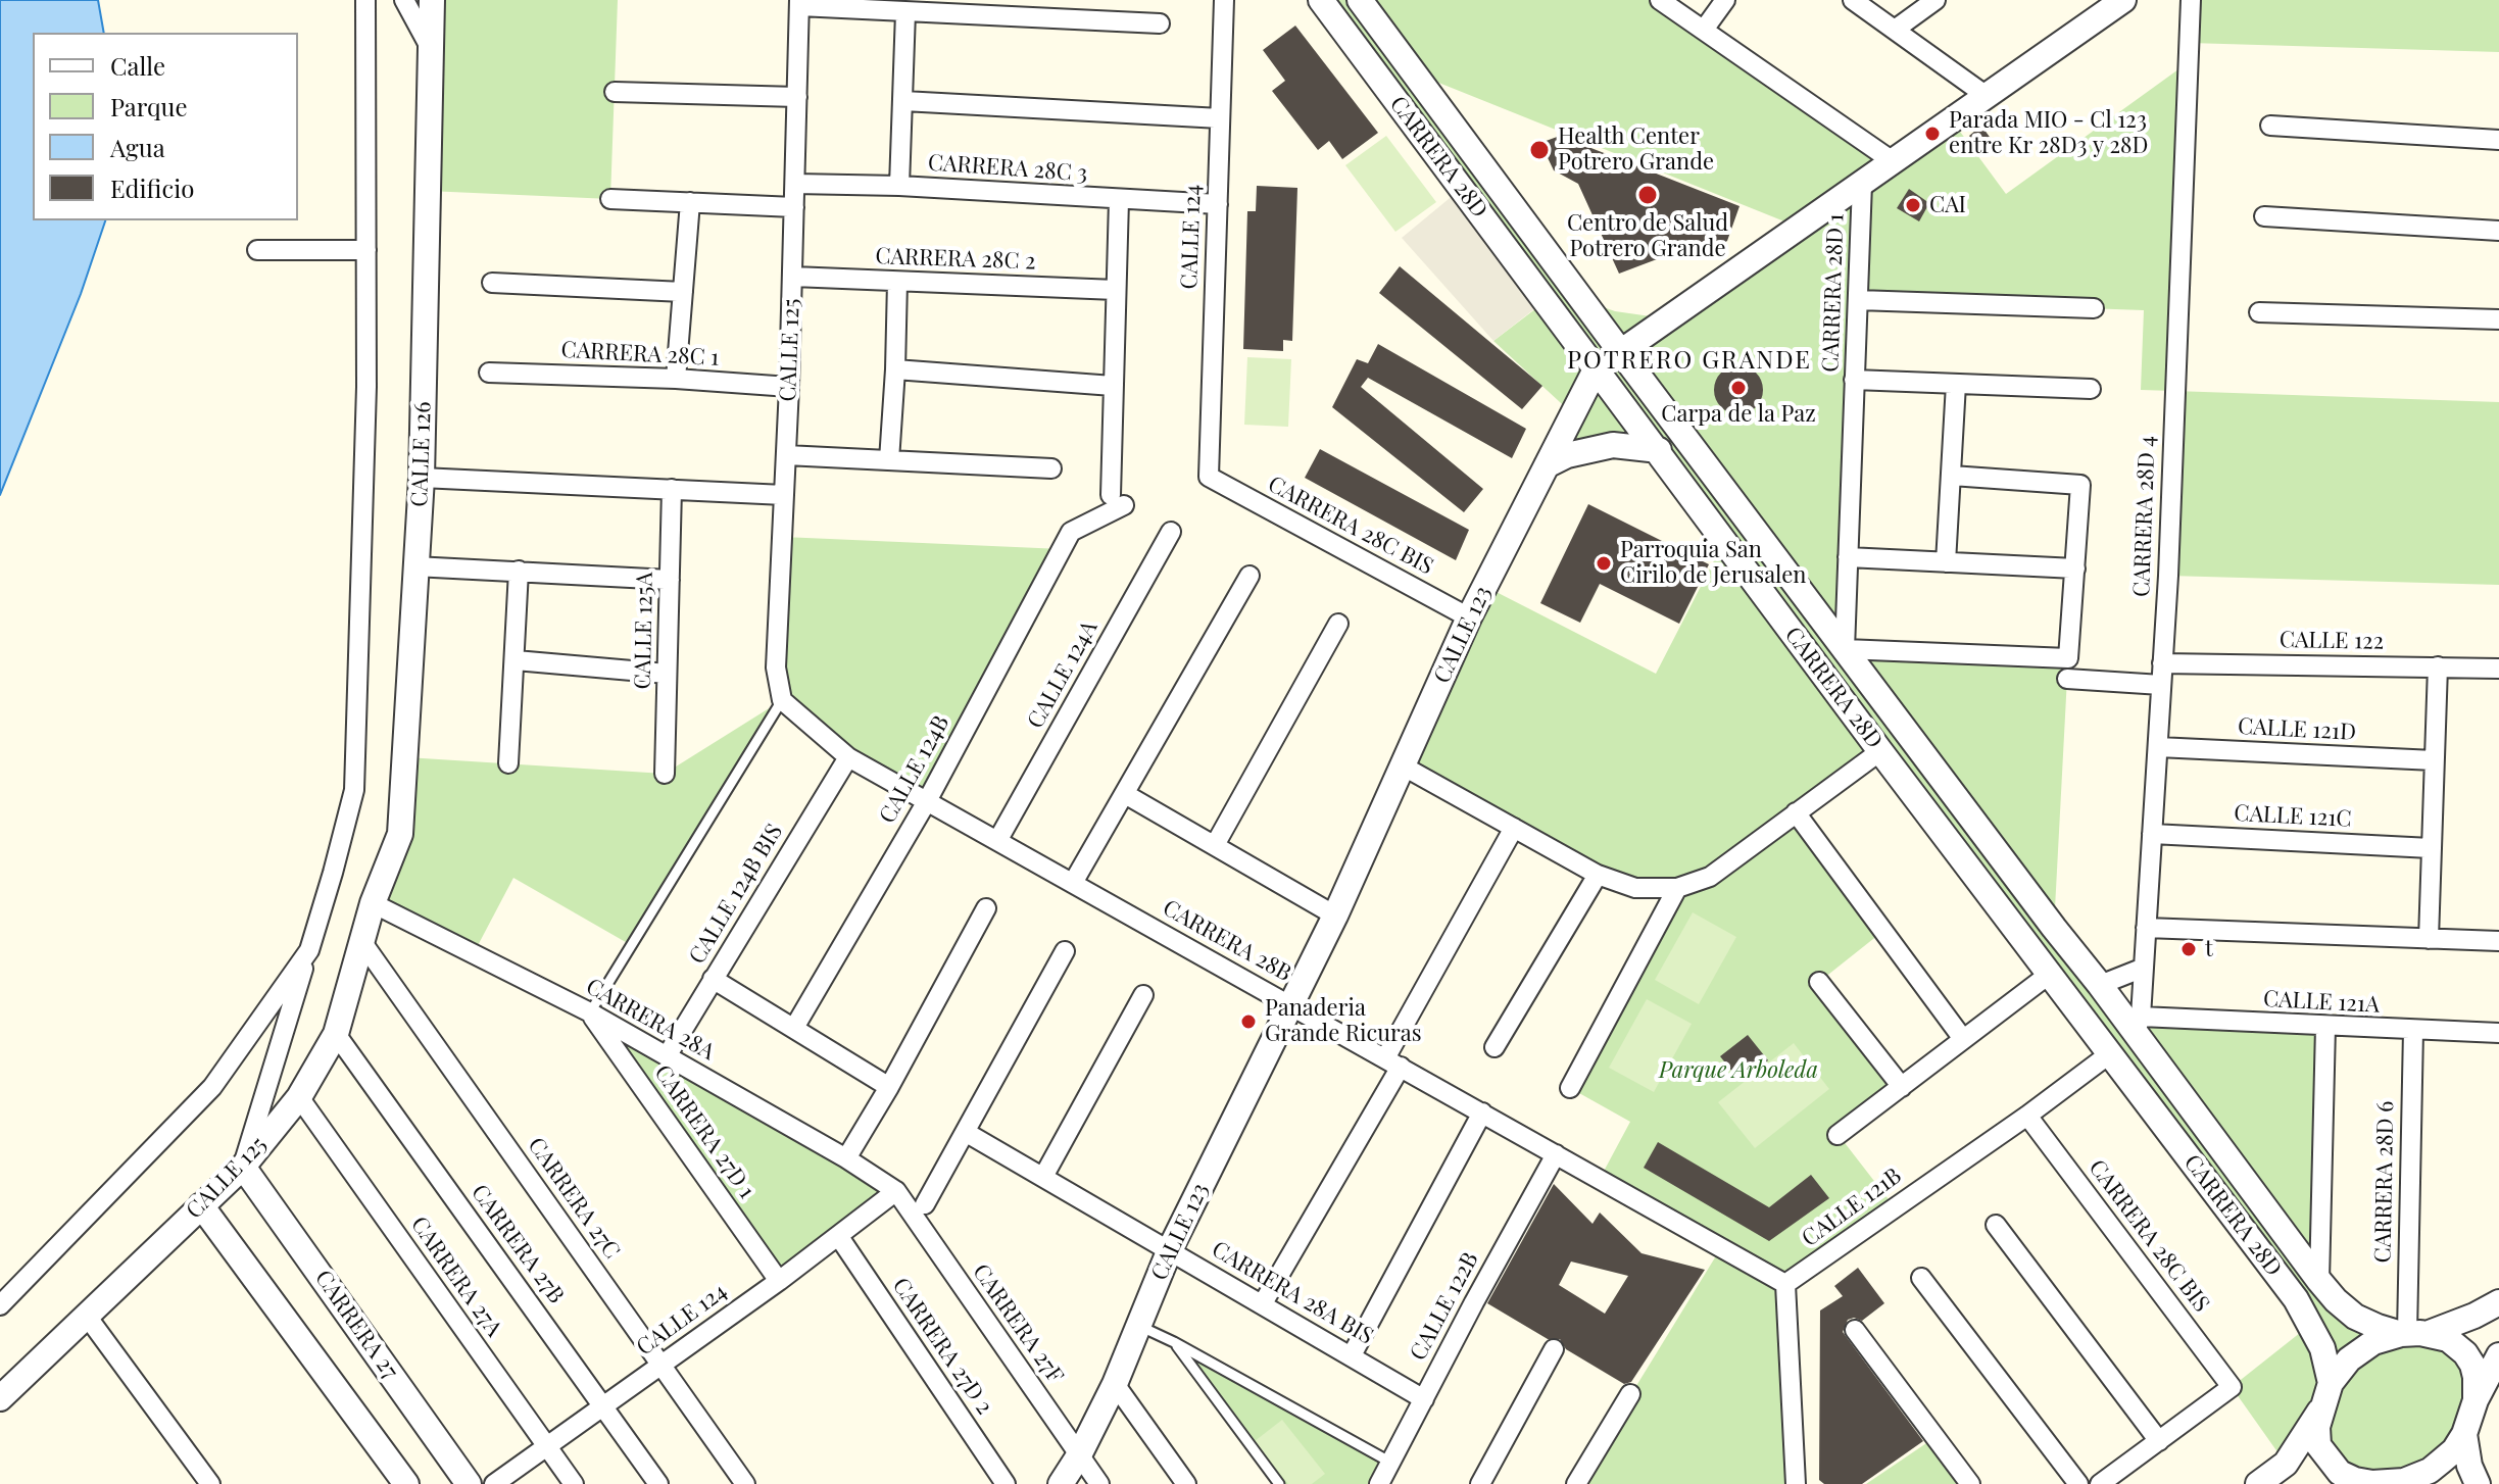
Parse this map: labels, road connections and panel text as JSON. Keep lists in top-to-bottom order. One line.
{"streets":{"street":["CARRERA 28D","CARRERA 28C 3","CALLE 124","CARRERA 28C 2","CARRERA 28D 1","CALLE 125","CARRERA 28C 1","CALLE 126","CARRERA 28D 4","CARRERA 28C BIS","CALLE 125A","CALLE 123","CALLE 122","CALLE 124A","CALLE 121D","CALLE 124B","CALLE 121C","CALLE 124B BIS","CARRERA 28B","CALLE 121A","CARRERA 28A","CARRERA 27D 1","CARRERA 28D 6","CARRERA 27C","CALLE 121B","CARRERA 27B","CARRERA 27A","CARRERA 28A BIS","CALLE 122B","CARRERA 27F","CARRERA 27","CARRERA 27D 2"]},"crossings":[["CARRERA 28D","CARRERA 28D 1"],["CARRERA 28D","CARRERA 28D 4"],["CARRERA 28D","CALLE 123"],["CARRERA 28D","CALLE 121A"],["CARRERA 28D","CARRERA 28D 6"],["CARRERA 28D","CALLE 121B"],["CARRERA 28C 3","CALLE 124"],["CARRERA 28C 3","CALLE 125"],["CALLE 124","CARRERA 28C BIS"],["CALLE 124","CARRERA 28A"],["CALLE 124","CARRERA 27D 1"],["CALLE 124","CARRERA 27C"],["CALLE 124","CARRERA 27B"],["CALLE 124","CARRERA 27A"],["CALLE 124","CARRERA 27F"],["CALLE 124","CARRERA 27D 2"],["CARRERA 28C 2","CALLE 125"],["CARRERA 28D 1","CALLE 123"],["CALLE 125","CARRERA 28C 1"],["CALLE 125","CALLE 126"],["CALLE 125","CARRERA 28B"],["CALLE 125","CARRERA 28A"],["CALLE 125","CARRERA 27C"],["CALLE 125","CARRERA 27B"],["CALLE 125","CARRERA 27A"],["CALLE 125","CARRERA 27"],["CALLE 126","CARRERA 28A"],["CARRERA 28D 4","CALLE 122"],["CARRERA 28D 4","CALLE 121D"],["CARRERA 28D 4","CALLE 121C"],["CARRERA 28D 4","CALLE 121A"],["CARRERA 28C BIS","CALLE 123"],["CARRERA 28C BIS","CALLE 121B"],["CALLE 123","CARRERA 28B"],["CALLE 123","CARRERA 28A BIS"],["CALLE 123","CARRERA 27F"],["CALLE 124A","CARRERA 28B"],["CALLE 124B","CARRERA 28B"],["CALLE 124B BIS","CARRERA 28B"],["CALLE 124B BIS","CARRERA 28A"],["CARRERA 28B","CALLE 121B"],["CARRERA 28B","CALLE 122B"],["CALLE 121A","CARRERA 28D 6"],["CARRERA 28A","CARRERA 27D 1"],["CARRERA 28A","CARRERA 27F"],["CARRERA 28A BIS","CALLE 122B"]],"districts":["POTRERO GRANDE"],"parks":["Parque Arboleda"],"places":["Parada MIO - Cl 123 entre Kr 28D3 y 28D","Health Center Potrero Grande","Centro de Salud Potrero Grande","CAI","Carpa de la Paz","Parroquia San Cirilo de Jerusalen","t","Panaderia Grande Ricuras"],"legend":["Calle","Parque","Agua","Edificio"]}
